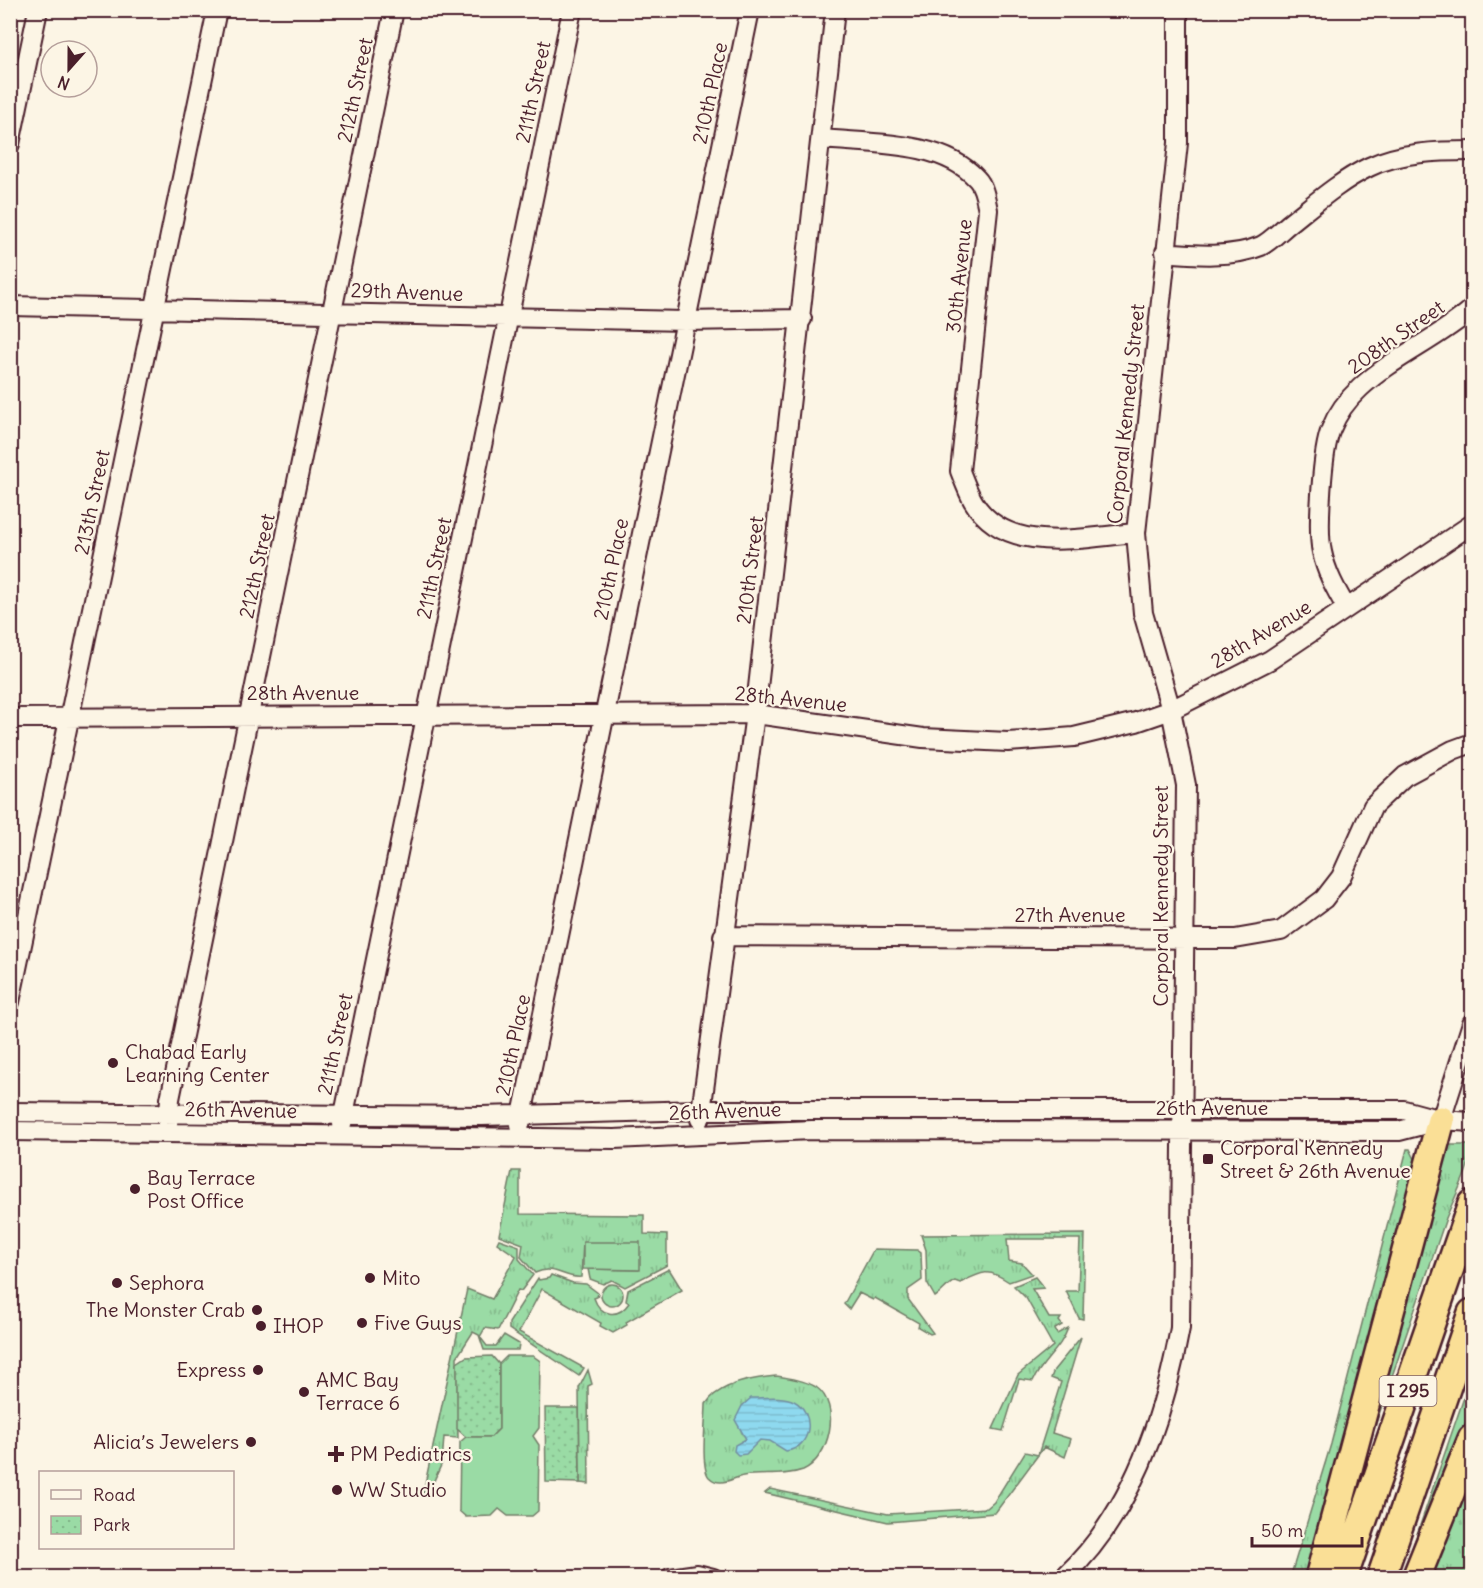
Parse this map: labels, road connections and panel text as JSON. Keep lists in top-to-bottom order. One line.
{"streets":{"highway":["I 295"],"street":["212th Street","211th Street","210th Place","30th Avenue","29th Avenue","208th Street","Corporal Kennedy Street","213th Street","210th Street","28th Avenue","27th Avenue","26th Avenue"]},"crossings":[["212th Street","29th Avenue"],["212th Street","28th Avenue"],["212th Street","26th Avenue"],["211th Street","29th Avenue"],["211th Street","28th Avenue"],["211th Street","26th Avenue"],["210th Place","29th Avenue"],["210th Place","28th Avenue"],["210th Place","26th Avenue"],["30th Avenue","Corporal Kennedy Street"],["30th Avenue","210th Street"],["29th Avenue","213th Street"],["29th Avenue","210th Street"],["208th Street","28th Avenue"],["Corporal Kennedy Street","28th Avenue"],["Corporal Kennedy Street","27th Avenue"],["Corporal Kennedy Street","26th Avenue"],["213th Street","28th Avenue"],["210th Street","28th Avenue"],["210th Street","27th Avenue"],["210th Street","26th Avenue"]],"places":{"other":["Chabad Early Learning Center","Bay Terrace Post Office","Mito","Sephora","The Monster Crab","Five Guys","IHOP","Express","AMC Bay Terrace 6","Alicia’s Jewelers","WW Studio"],"transit":["Corporal Kennedy Street & 26th Avenue"],"health":["PM Pediatrics"]},"legend":["Road","Park"],"scale_bar":"50 m","north":"bottom"}
